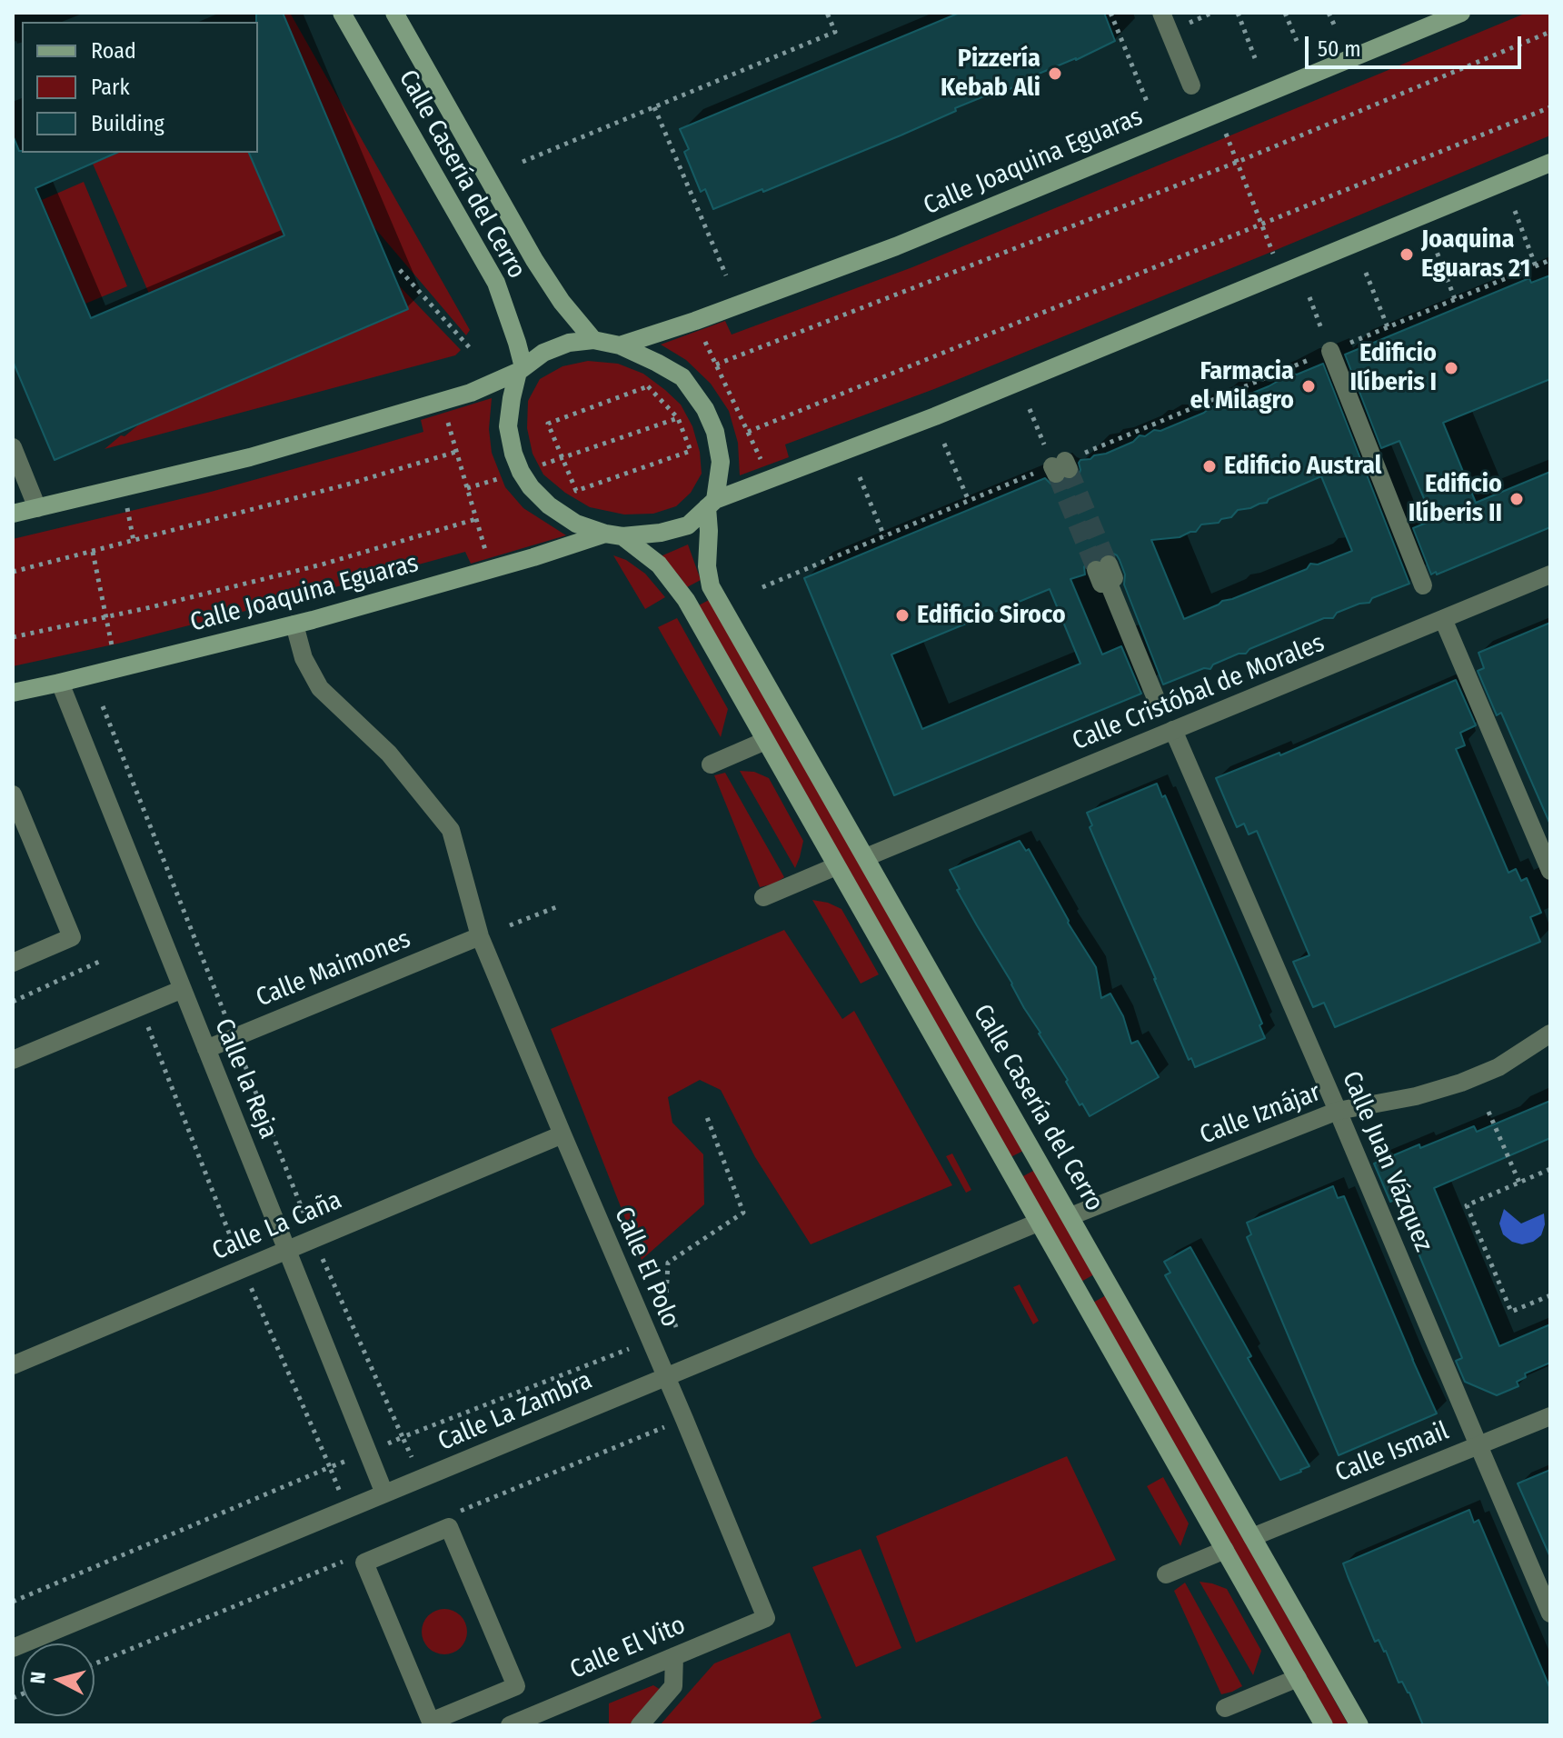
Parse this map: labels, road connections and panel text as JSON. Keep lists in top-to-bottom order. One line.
{"streets":{"main road":["Calle Joaquina Eguaras","Calle Casería del Cerro"],"street":["Calle Cristóbal de Morales","Calle Maimones","Calle la Reja","Calle Iznájar","Calle Juan Vázquez","Calle La Caña","Calle El Polo","Calle La Zambra","Calle Ismail","Calle El Vito"]},"crossings":[["Calle Joaquina Eguaras","Calle Casería del Cerro"],["Calle Joaquina Eguaras","Calle la Reja"],["Calle Joaquina Eguaras","Calle El Polo"],["Calle Casería del Cerro","Calle Cristóbal de Morales"],["Calle Casería del Cerro","Calle Iznájar"],["Calle Casería del Cerro","Calle Ismail"],["Calle Cristóbal de Morales","Calle Juan Vázquez"],["Calle Maimones","Calle la Reja"],["Calle Maimones","Calle El Polo"],["Calle la Reja","Calle La Caña"],["Calle la Reja","Calle La Zambra"],["Calle Iznájar","Calle Juan Vázquez"],["Calle Juan Vázquez","Calle Ismail"],["Calle La Caña","Calle El Polo"],["Calle El Polo","Calle La Zambra"],["Calle El Polo","Calle El Vito"]],"places":["Pizzería Kebab Ali","Joaquina Eguaras 21","Edificio Ilíberis I","Farmacia el Milagro","Edificio Austral","Edificio Ilíberis II","Edificio Siroco"],"legend":["Road","Park","Building"],"scale_bar":"50 m","north":"left"}
